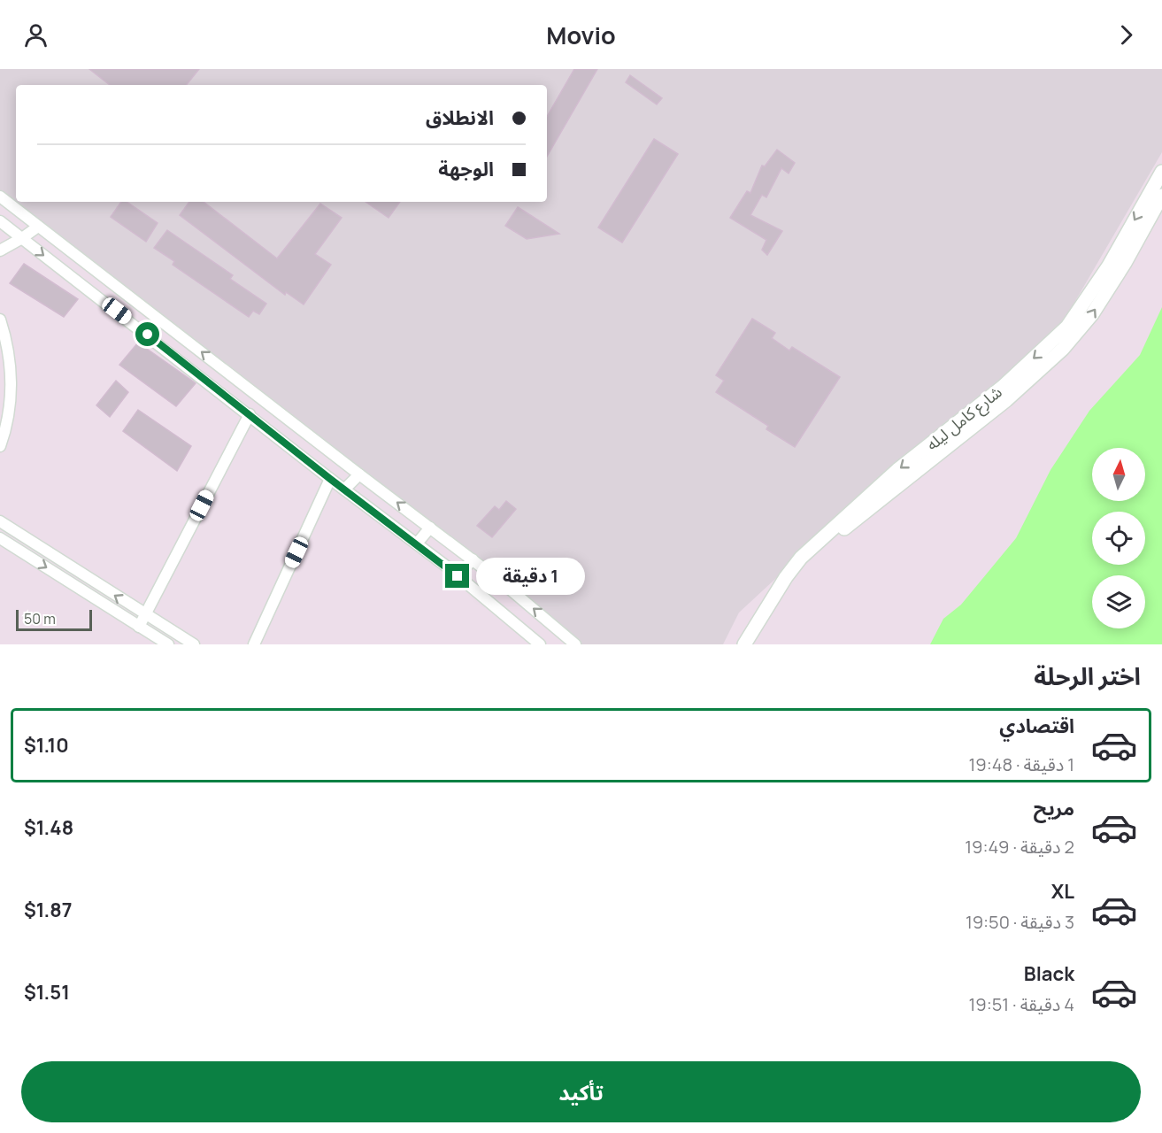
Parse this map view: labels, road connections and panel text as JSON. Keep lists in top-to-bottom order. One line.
{"streets":{"street":["شارع كامل ليله"]},"scale_bar":"50 m","north":"top","page":{"header":"Movio","banner":["الانطلاق","الوجهة"],"bubble":"1 دقيقة","scale":"50 m","heading":"اختر الرحلة","list":[{"name":"اقتصادي","note":"1 دقيقة · 19:48","value":"$1.10"},{"name":"مريح","note":"2 دقيقة · 19:49","value":"$1.48"},{"name":"XL","note":"3 دقيقة · 19:50","value":"$1.87"},{"name":"Black","note":"4 دقيقة · 19:51","value":"$1.51"}],"buttons":"تأكيد"}}
